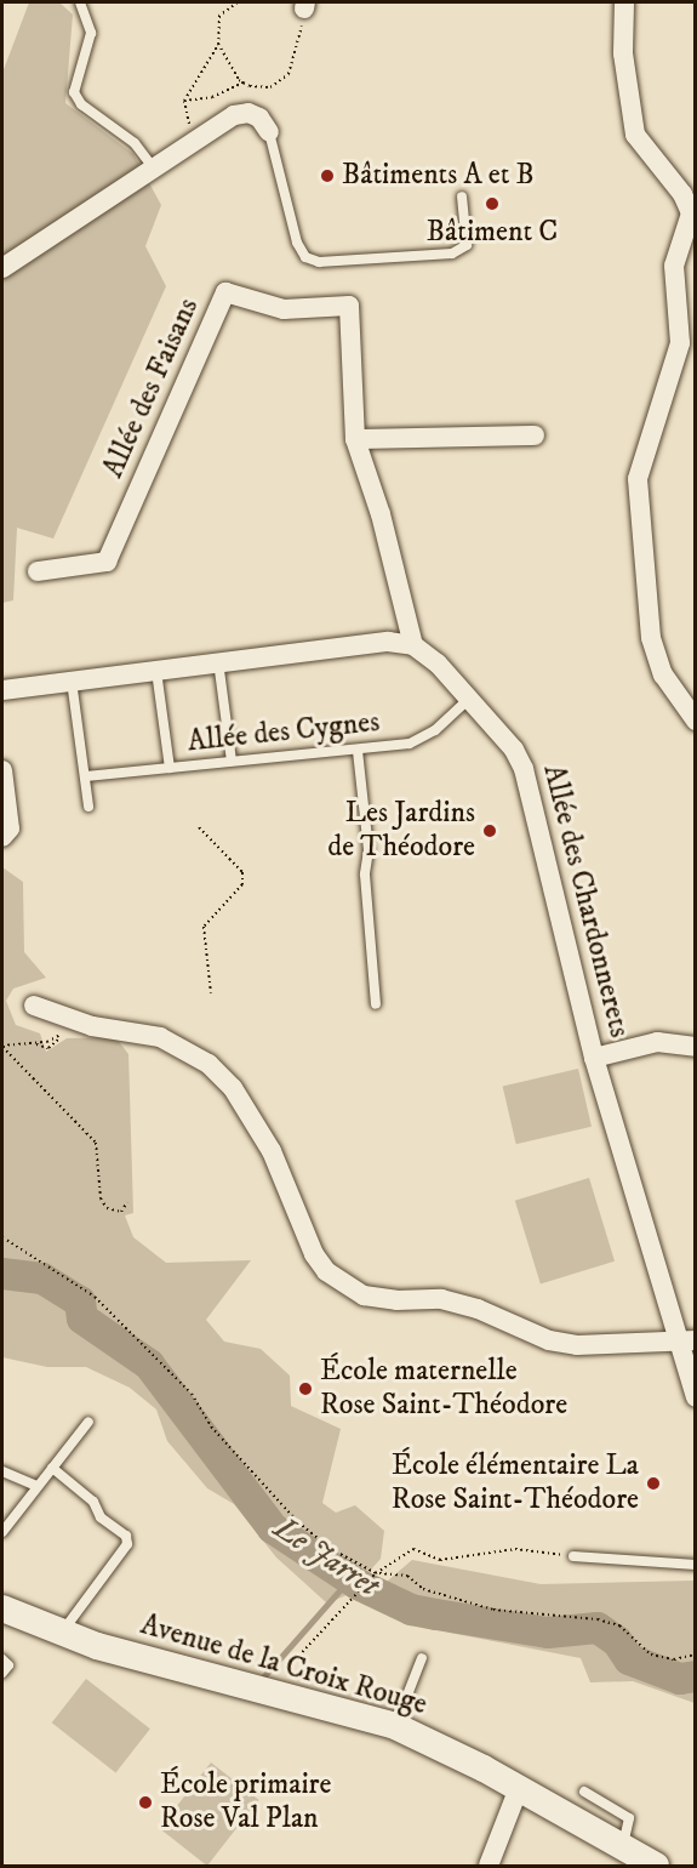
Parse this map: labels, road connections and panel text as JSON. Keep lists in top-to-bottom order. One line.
{"streets":{"main road":["Avenue de la Croix Rouge"],"street":["Allée des Faisans","Allée des Chardonnerets"],"lane":["Allée des Cygnes"]},"crossings":[["Allée des Cygnes","Allée des Chardonnerets"]],"water":["Le Jarret"],"places":["Bâtiments A et B","Bâtiment C","Les Jardins de Théodore","École maternelle Rose Saint-Théodore","École élémentaire La Rose Saint-Théodore","École primaire Rose Val Plan"]}
